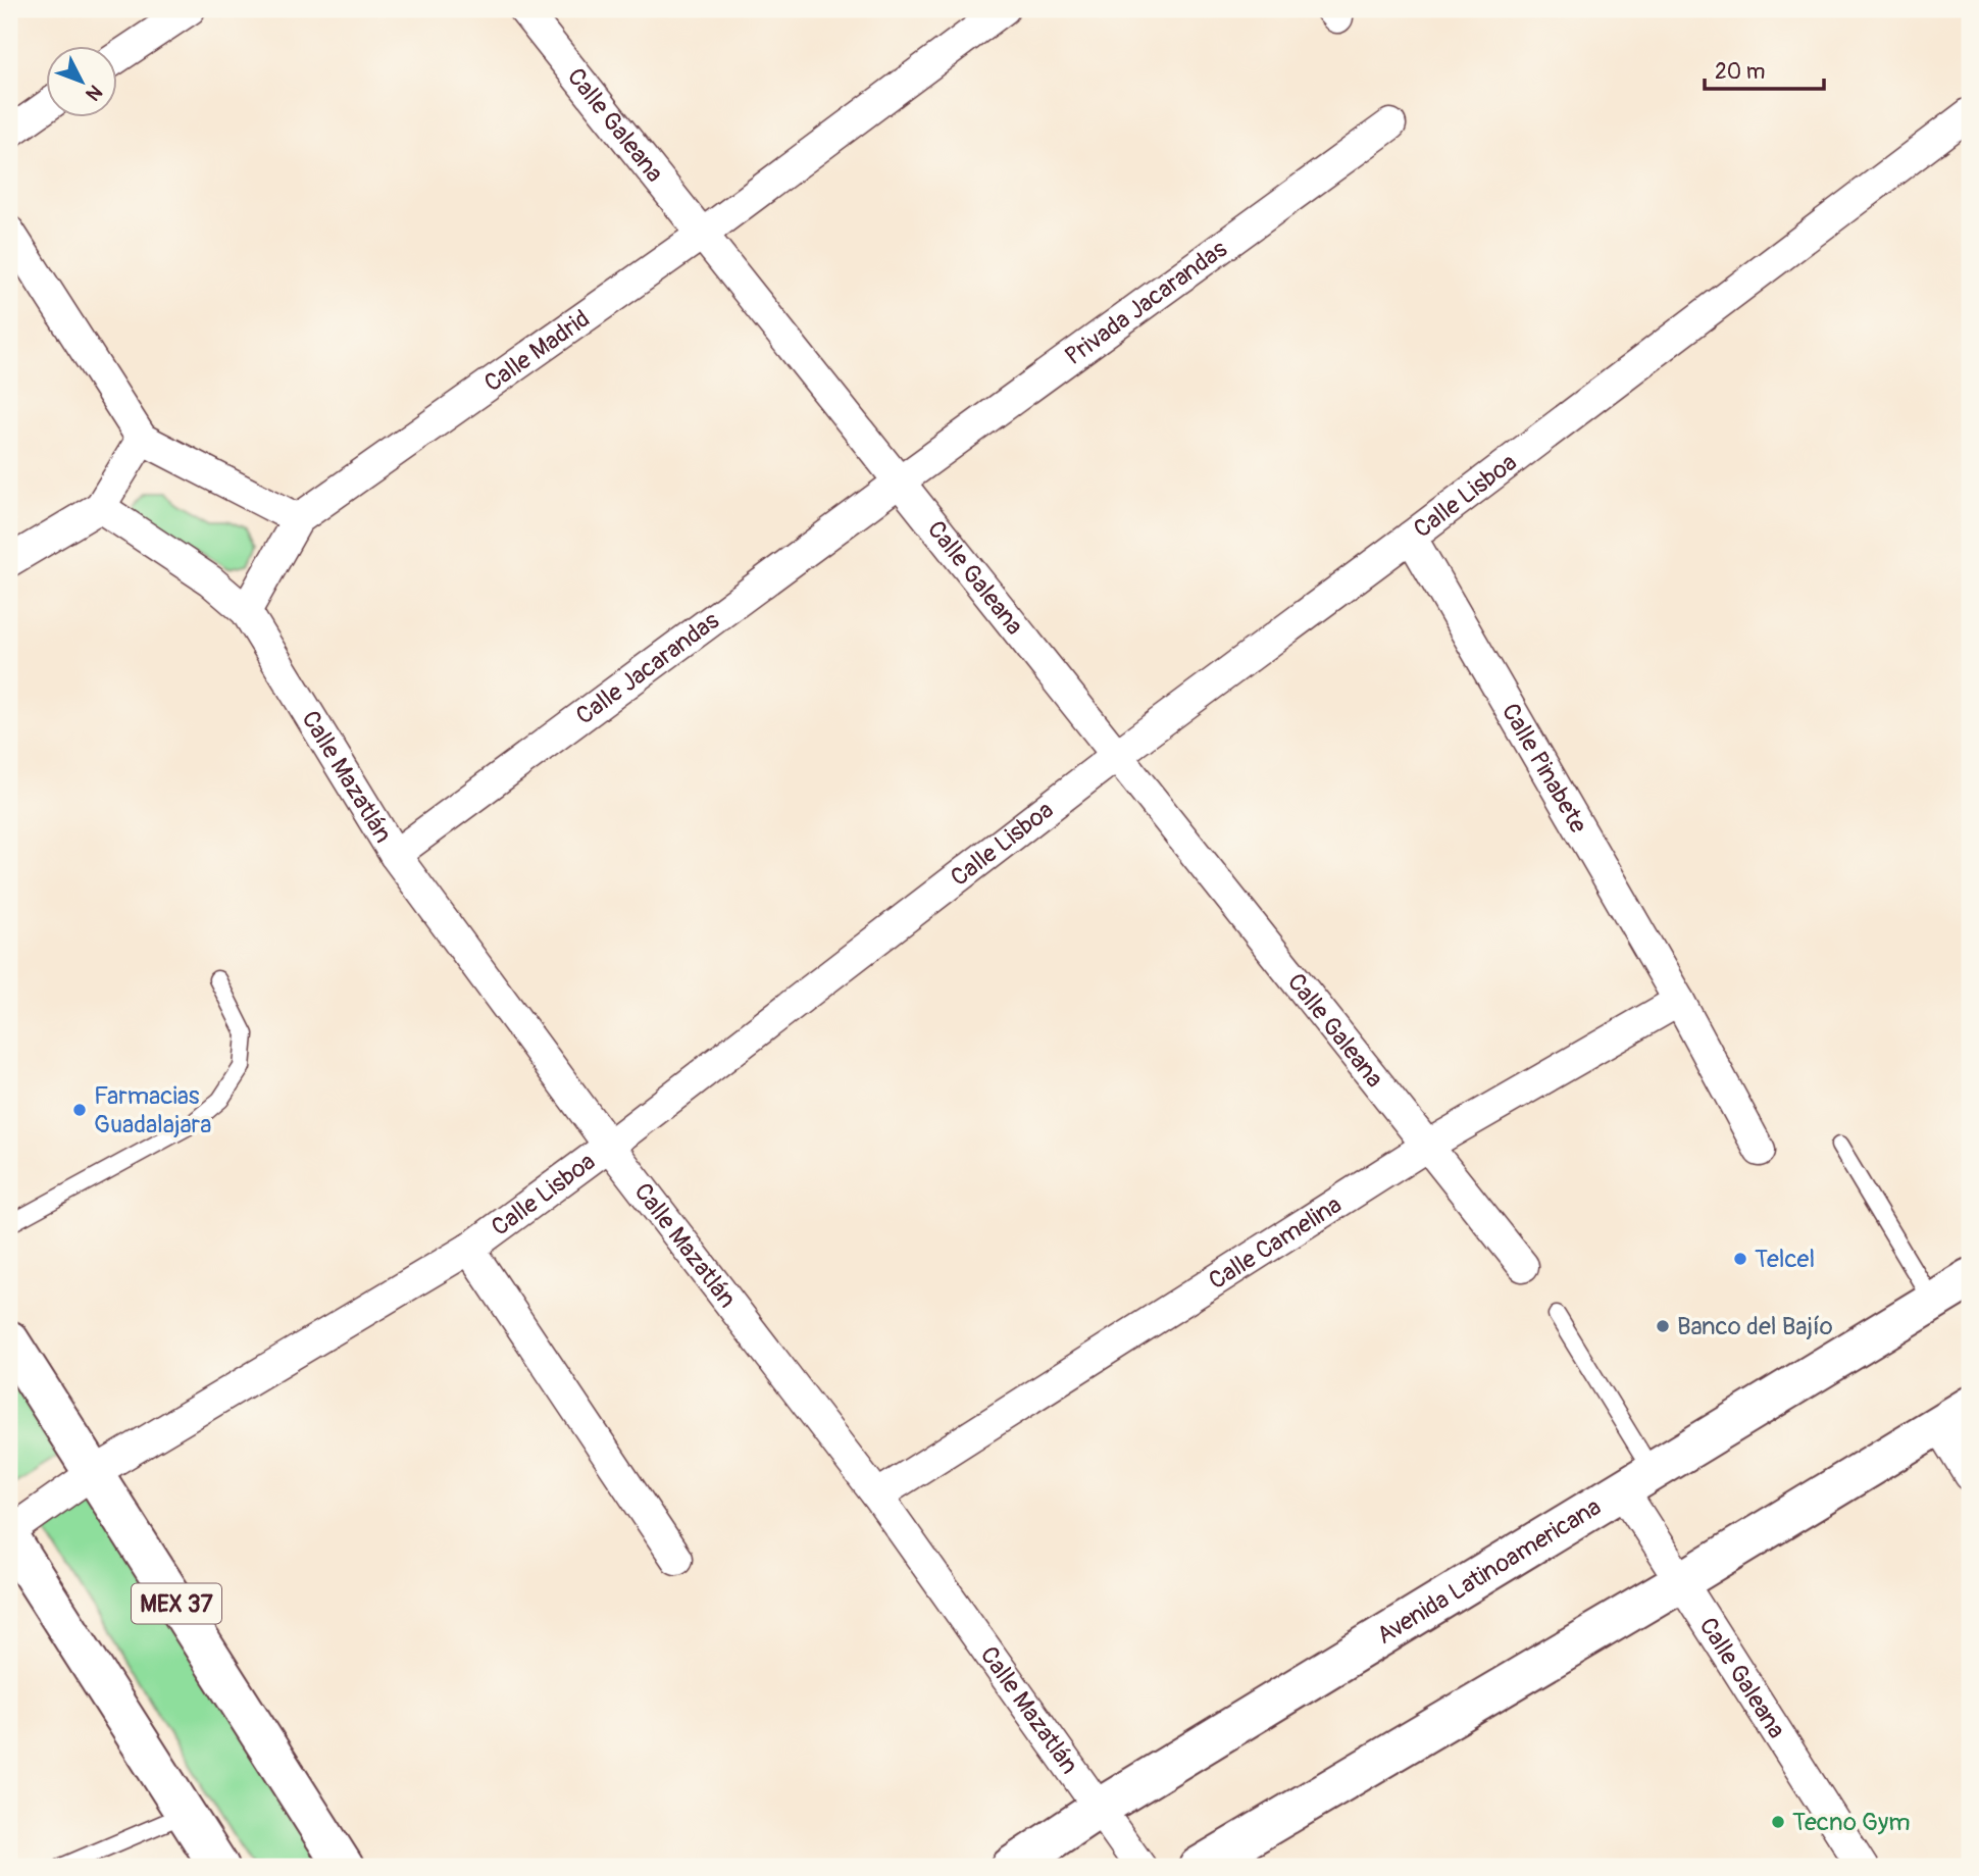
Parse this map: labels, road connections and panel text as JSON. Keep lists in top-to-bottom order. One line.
{"streets":{"main road":["Avenida Latinoamericana","MEX 37"],"street":["Calle Galeana","Privada Jacarandas","Calle Madrid","Calle Lisboa","Calle Jacarandas","Calle Pinabete","Calle Mazatlán","Calle Camelina"]},"crossings":[["Calle Galeana","Privada Jacarandas"],["Calle Galeana","Calle Madrid"],["Calle Galeana","Calle Lisboa"],["Calle Galeana","Calle Jacarandas"],["Calle Galeana","Calle Camelina"],["Calle Galeana","Avenida Latinoamericana"],["Privada Jacarandas","Calle Jacarandas"],["Calle Madrid","Calle Mazatlán"],["Calle Lisboa","Calle Pinabete"],["Calle Lisboa","Calle Mazatlán"],["Calle Lisboa","MEX 37"],["Calle Jacarandas","Calle Mazatlán"],["Calle Pinabete","Calle Camelina"],["Calle Mazatlán","Calle Camelina"],["Calle Mazatlán","Avenida Latinoamericana"]],"places":["Farmacias Guadalajara","Telcel","Banco del Bajío","Tecno Gym"],"scale_bar":"20 m","north":"bottom right"}
